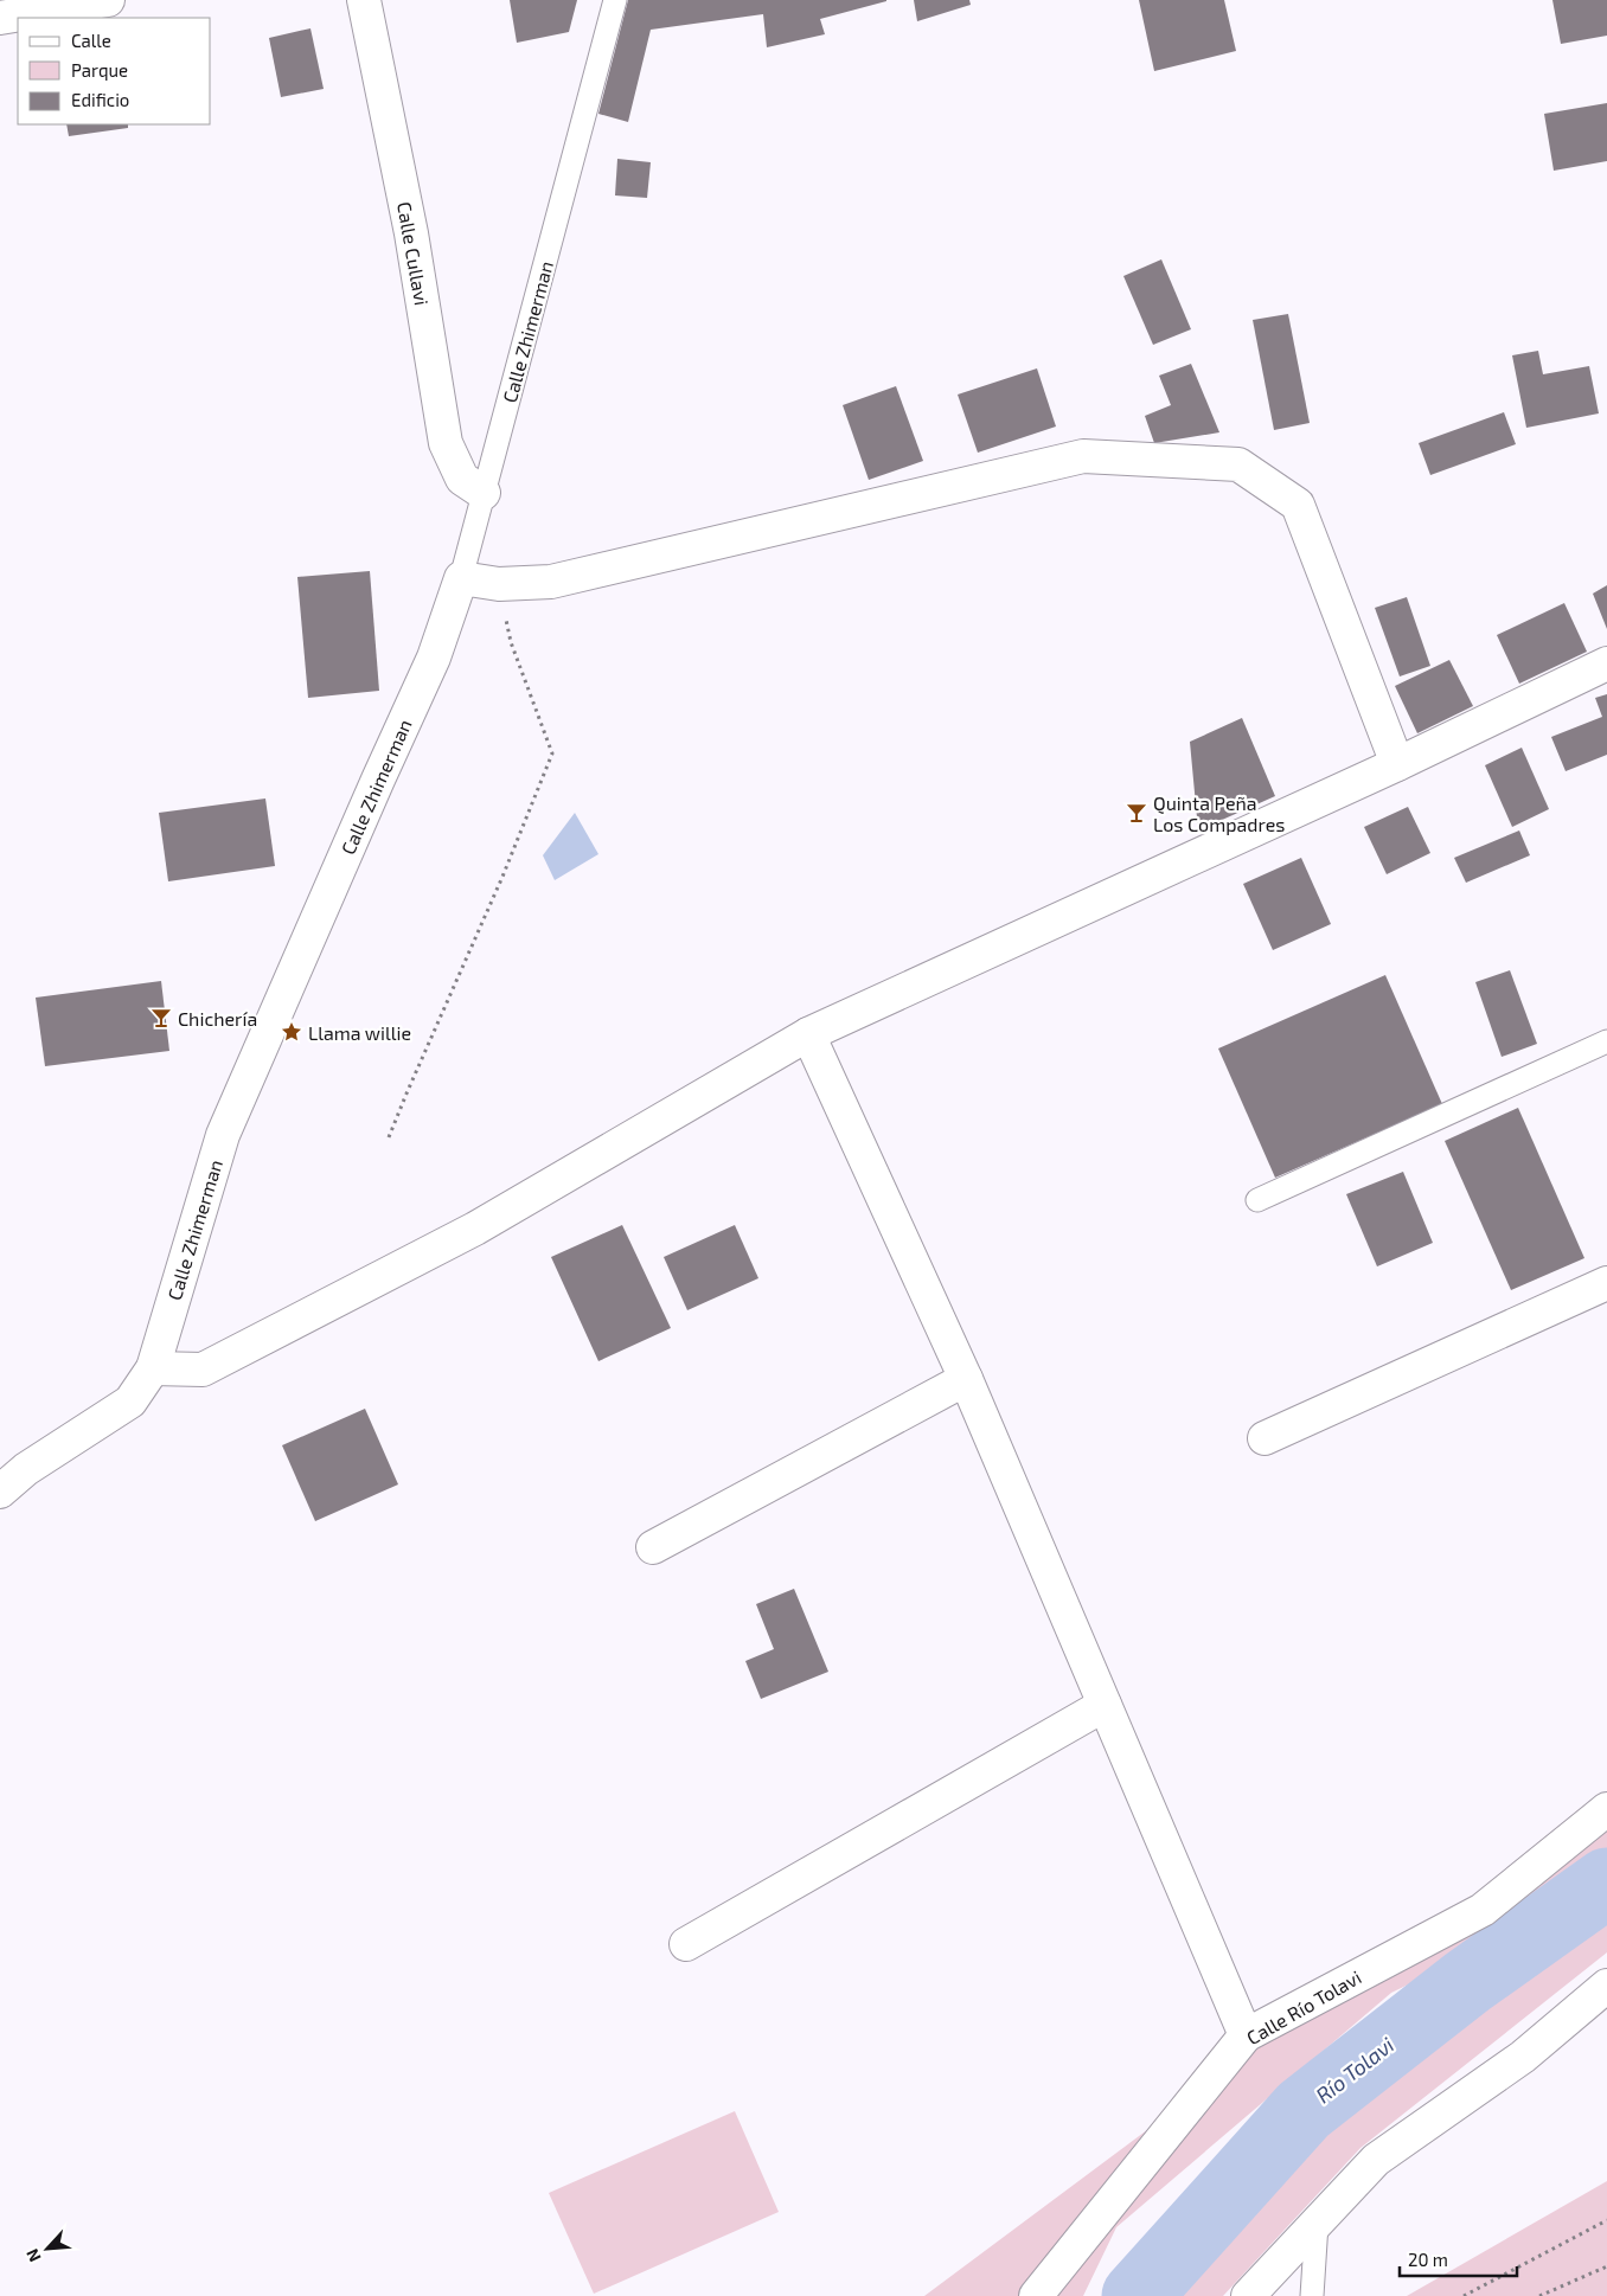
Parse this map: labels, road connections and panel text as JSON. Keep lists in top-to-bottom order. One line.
{"streets":{"street":["Calle Cullavi","Calle Zhimerman","Calle Río Tolavi"]},"crossings":[["Calle Cullavi","Calle Zhimerman"]],"water":["Río Tolavi"],"places":{"bar":["Quinta Peña Los Compadres","Chichería"],"place":["Llama willie"]},"legend":["Calle","Parque","Edificio"],"scale_bar":"20 m","north":"bottom left"}
